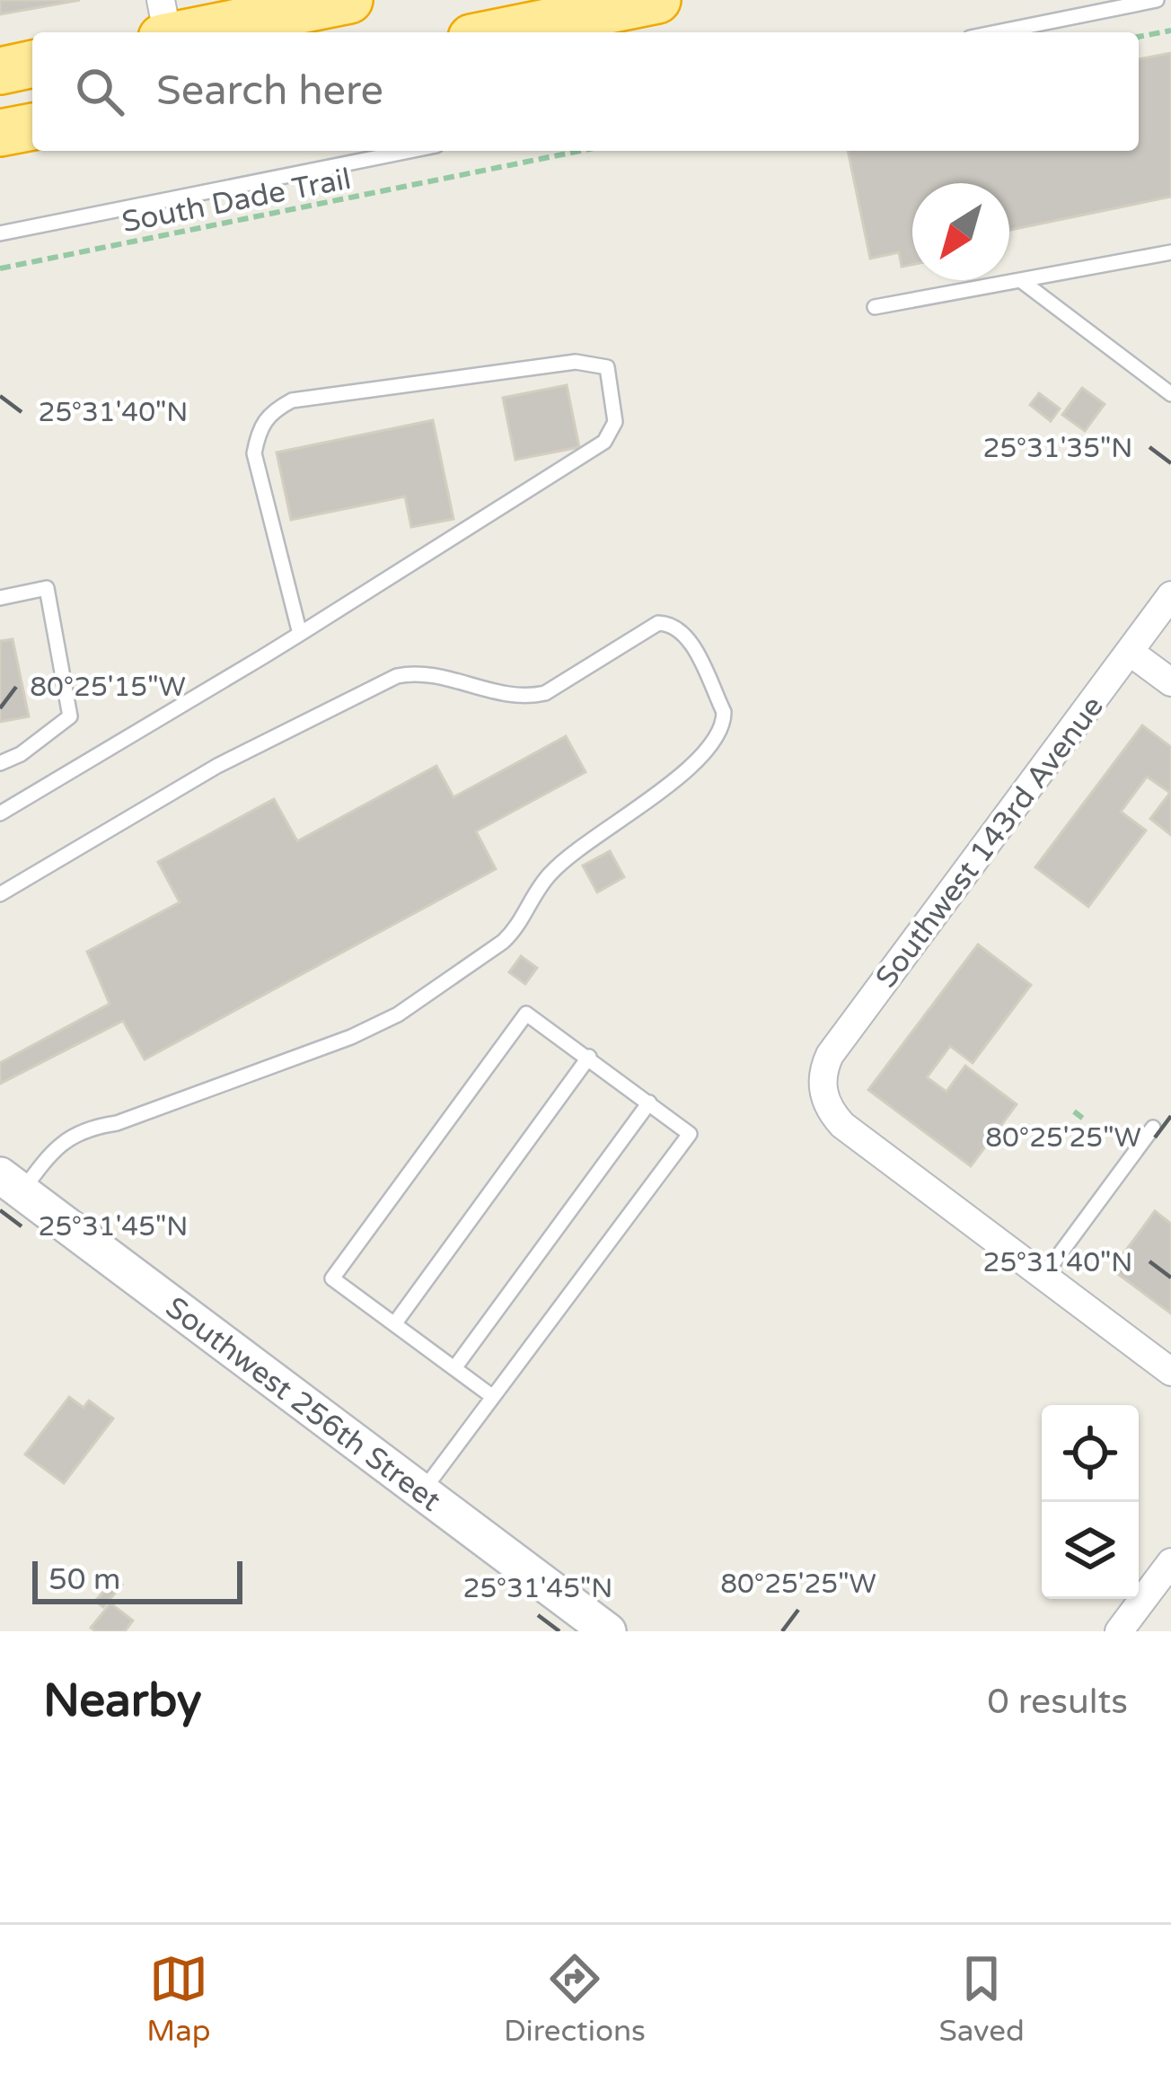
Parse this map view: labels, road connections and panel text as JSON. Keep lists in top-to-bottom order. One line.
{"streets":{"street":["Southwest 143rd Avenue","Southwest 256th Street"],"path":["South Dade Trail"]},"scale_bar":"50 m","north":"bottom left","page":{"search":"Search here","scale":"50 m","heading":["Nearby","0 results"],"nav":["Map","Directions","Saved"]},"coordinates":["25°31'40\"N","25°31'35\"N","80°25'15\"W","80°25'25\"W","25°31'45\"N"]}
